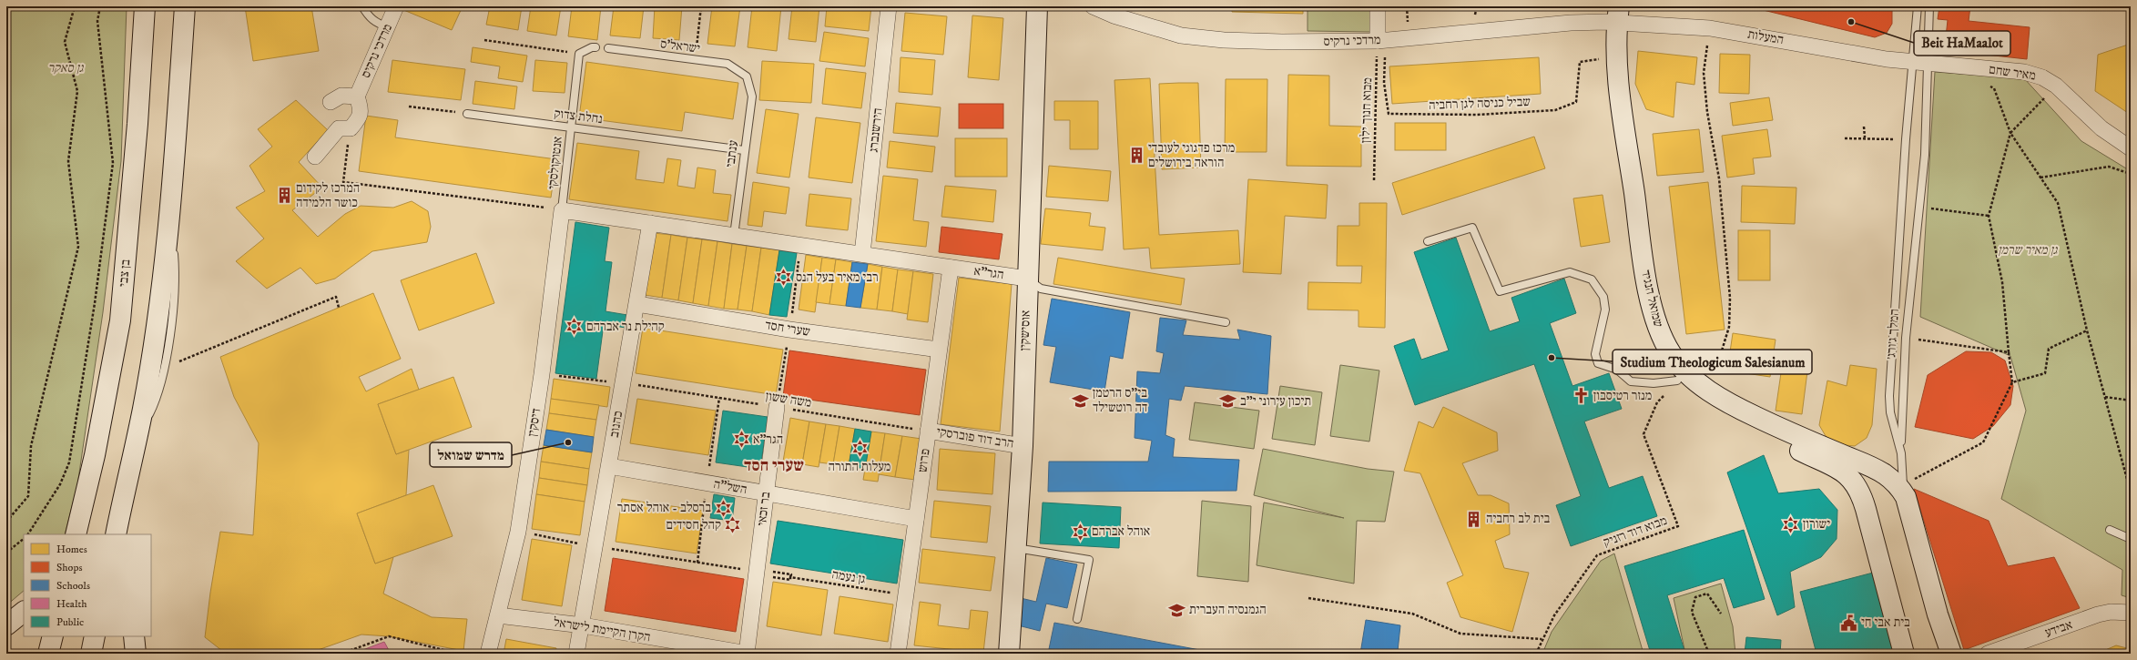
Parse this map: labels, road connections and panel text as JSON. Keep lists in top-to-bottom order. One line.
{"streets":{"street":["המעלות","מרדכי נרקיס","מאיר שחם","הירשנברג","בן צבי","הגר\"א","שמואל הנגיד","שערי חסד","אוסישקין","המלך ג׳ורג׳","דיסקין","כהנוב","הרב דוד פוברסקי","פרוש","השל\"ה","בר זכאי","אבידע","הקרן הקיימת לישראל"],"lane":["ישראל'ס","נחלת צדוק","ענתבי","אנטוקולסקי"],"path":["שביל כניסה לגן רחביה","מבוא חנוך ילון","משה ששון","מבוא דוד רזניק","גן נעמה"]},"crossings":[["המעלות","מרדכי נרקיס"],["המעלות","מאיר שחם"],["המעלות","שמואל הנגיד"],["המעלות","המלך ג׳ורג׳"],["מרדכי נרקיס","שביל כניסה לגן רחביה"],["מרדכי נרקיס","מבוא חנוך ילון"],["מרדכי נרקיס","שמואל הנגיד"],["ישראל'ס","ענתבי"],["מאיר שחם","המלך ג׳ורג׳"],["שביל כניסה לגן רחביה","מבוא חנוך ילון"],["שביל כניסה לגן רחביה","שמואל הנגיד"],["נחלת צדוק","ענתבי"],["נחלת צדוק","אנטוקולסקי"],["הירשנברג","הגר\"א"],["ענתבי","הגר\"א"],["אנטוקולסקי","הגר\"א"],["אנטוקולסקי","דיסקין"],["הגר\"א","אוסישקין"],["הגר\"א","דיסקין"],["הגר\"א","כהנוב"],["הגר\"א","פרוש"],["שמואל הנגיד","המלך ג׳ורג׳"],["שמואל הנגיד","מבוא דוד רזניק"],["שערי חסד","כהנוב"],["שערי חסד","פרוש"],["אוסישקין","הרב דוד פוברסקי"],["משה ששון","הרב דוד פוברסקי"],["משה ששון","פרוש"],["משה ששון","בר זכאי"],["דיסקין","הקרן הקיימת לישראל"],["כהנוב","השל\"ה"],["כהנוב","הקרן הקיימת לישראל"],["הרב דוד פוברסקי","פרוש"],["פרוש","השל\"ה"],["פרוש","גן נעמה"],["השל\"ה","בר זכאי"],["בר זכאי","הקרן הקיימת לישראל"]],"districts":["שערי חסד"],"parks":["גן סאקר","גן מאיר שרמן"],"places":{"other":["Beit HaMaalot","Studium Theologicum Salesianum","מדרש שמואל"],"building":["מרכז פדגוגי לעובדי הוראה בירושלים","המרכז לקידום כושר הלמידה","בית לב רחביה"],"synagogue":["רבי מאיר בעל הנס","קהילת נר אברהם","הגר\"א","מעלות התורה","ברסלב - אוהל אסתר","ישורון","קהל חסידים","אוהל אברהם"],"church":["מנזר רטיסבון"],"school or university":["בי\"ס הרטמן דה רוטשילד","תיכון עירוני י\"ב","הגמנסיה העברית"],"public building":["בית אבי חי"]},"legend":["Homes","Shops","Schools","Health","Public"]}
